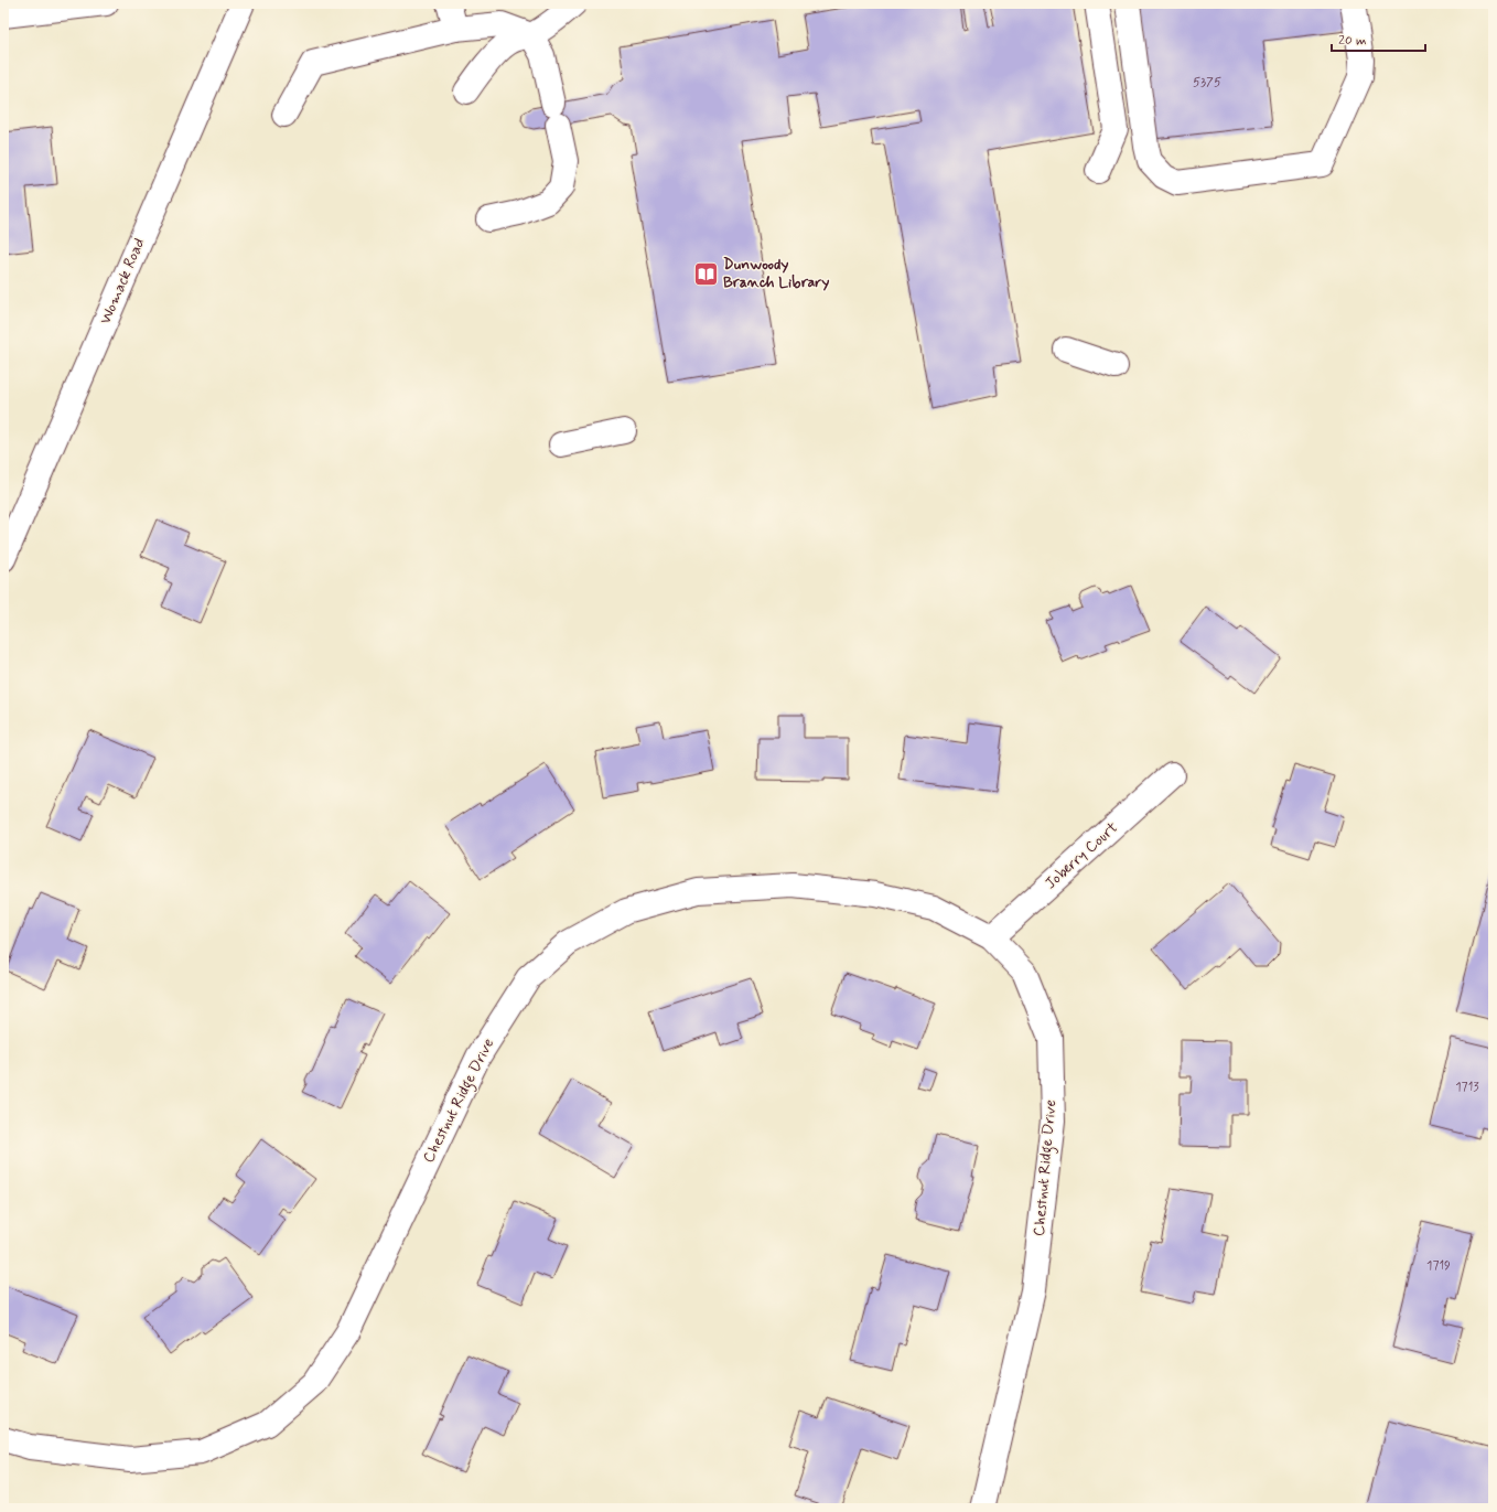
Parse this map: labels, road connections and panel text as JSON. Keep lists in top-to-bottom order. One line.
{"streets":{"street":["Womack Road","Joberry Court","Chestnut Ridge Drive"]},"crossings":[["Joberry Court","Chestnut Ridge Drive"]],"places":{"library":["Dunwoody Branch Library"]},"house_numbers":["5375","1713","1719"],"scale_bar":"20 m"}
